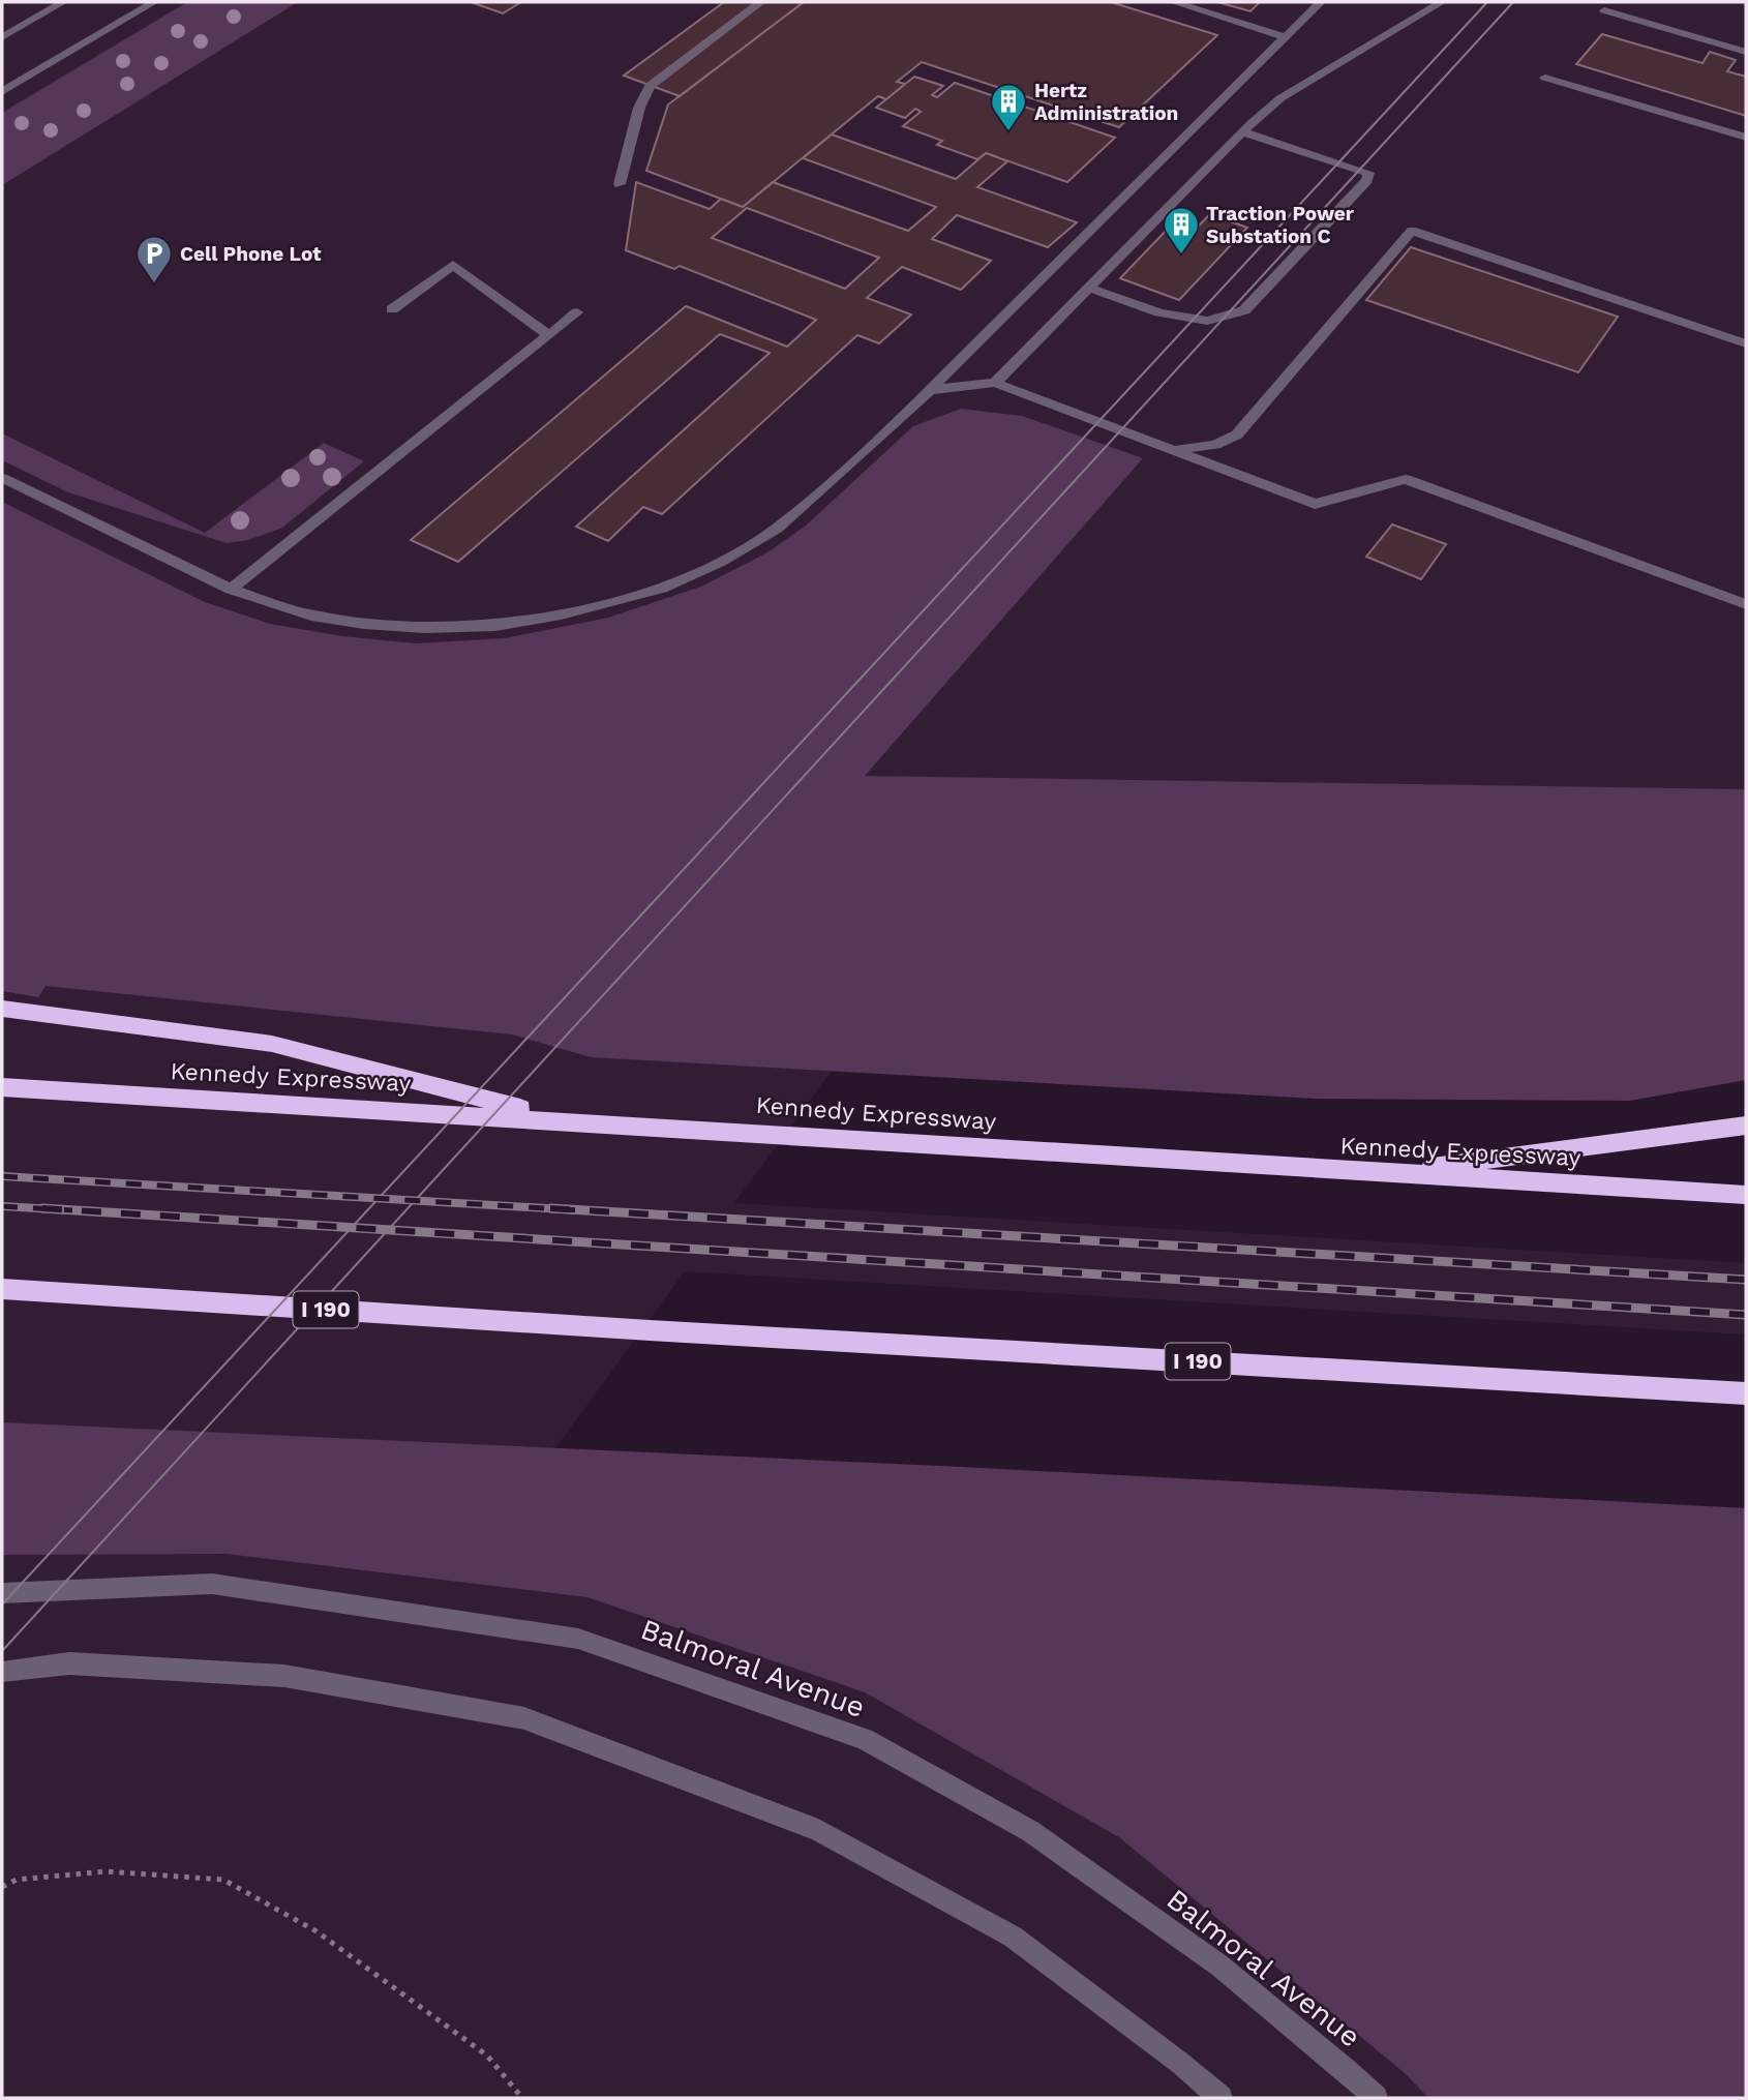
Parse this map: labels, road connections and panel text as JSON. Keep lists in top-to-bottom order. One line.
{"streets":{"highway":["Kennedy Expressway","I 190"],"street":["Balmoral Avenue"]},"places":{"building":["Hertz Administration","Traction Power Substation C"],"parking":["Cell Phone Lot"]}}
